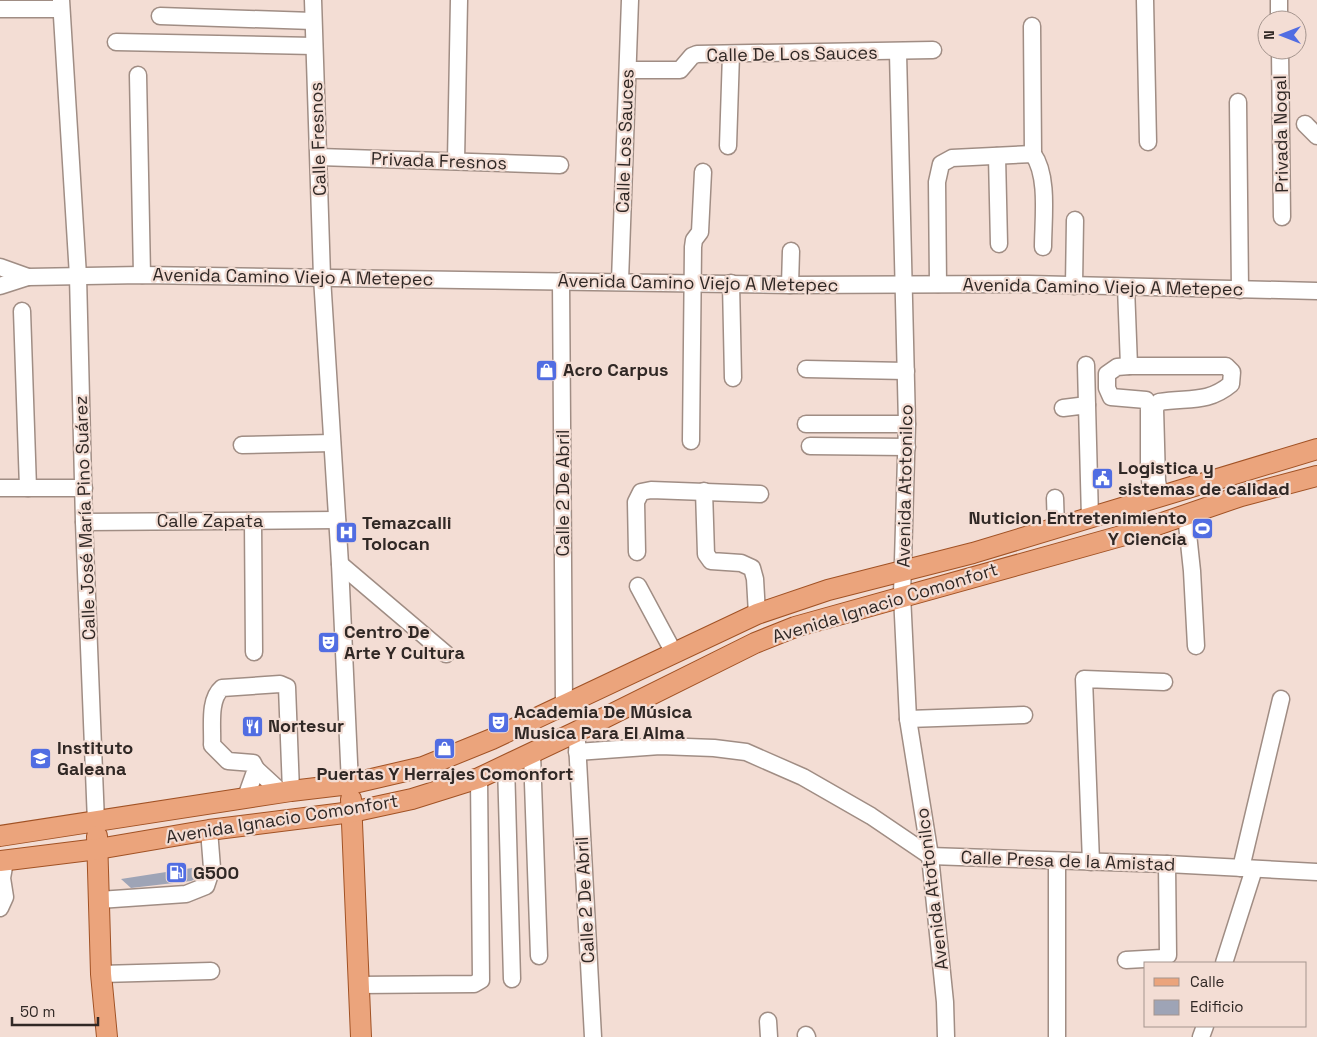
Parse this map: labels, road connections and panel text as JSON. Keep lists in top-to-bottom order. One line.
{"streets":{"main road":["Calle José María Pino Suárez","Avenida Ignacio Comonfort"],"street":["Calle De Los Sauces","Privada Nogal","Calle Fresnos","Calle Los Sauces","Privada Fresnos","Avenida Camino Viejo A Metepec","Avenida Atotonilco","Calle 2 De Abril","Calle Zapata","Calle Presa de la Amistad"]},"crossings":[["Calle De Los Sauces","Calle Los Sauces"],["Calle De Los Sauces","Avenida Atotonilco"],["Calle Fresnos","Privada Fresnos"],["Calle Fresnos","Avenida Camino Viejo A Metepec"],["Calle Fresnos","Calle Zapata"],["Calle Fresnos","Avenida Ignacio Comonfort"],["Calle Los Sauces","Avenida Camino Viejo A Metepec"],["Avenida Camino Viejo A Metepec","Avenida Atotonilco"],["Avenida Camino Viejo A Metepec","Calle 2 De Abril"],["Avenida Camino Viejo A Metepec","Calle José María Pino Suárez"],["Avenida Atotonilco","Avenida Ignacio Comonfort"],["Avenida Atotonilco","Calle Presa de la Amistad"],["Calle 2 De Abril","Avenida Ignacio Comonfort"],["Calle José María Pino Suárez","Calle Zapata"],["Calle José María Pino Suárez","Avenida Ignacio Comonfort"]],"places":{"shop":["Acro Carpus","Puertas Y Herrajes Comonfort"],"public building":["Logistica y sistemas de calidad"],"sports":["Nuticion Entretenimiento Y Ciencia"],"hospital":["Temazcalli Tolocan"],"theatre":["Centro De Arte Y Cultura","Academia De Música Musica Para El Alma"],"restaurant":["Nortesur"],"school or university":["Instituto Galeana"],"fuel station":["G500"]},"legend":["Calle","Edificio"],"scale_bar":"50 m","north":"left"}
